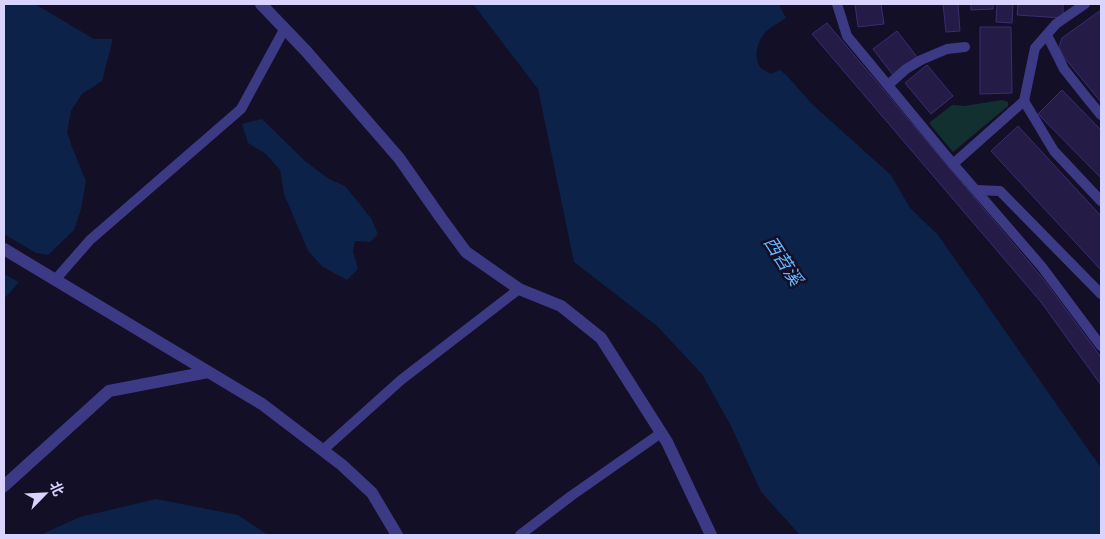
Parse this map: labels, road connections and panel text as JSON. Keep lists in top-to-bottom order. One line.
{"water":["西苕溪"],"north":"top right"}
